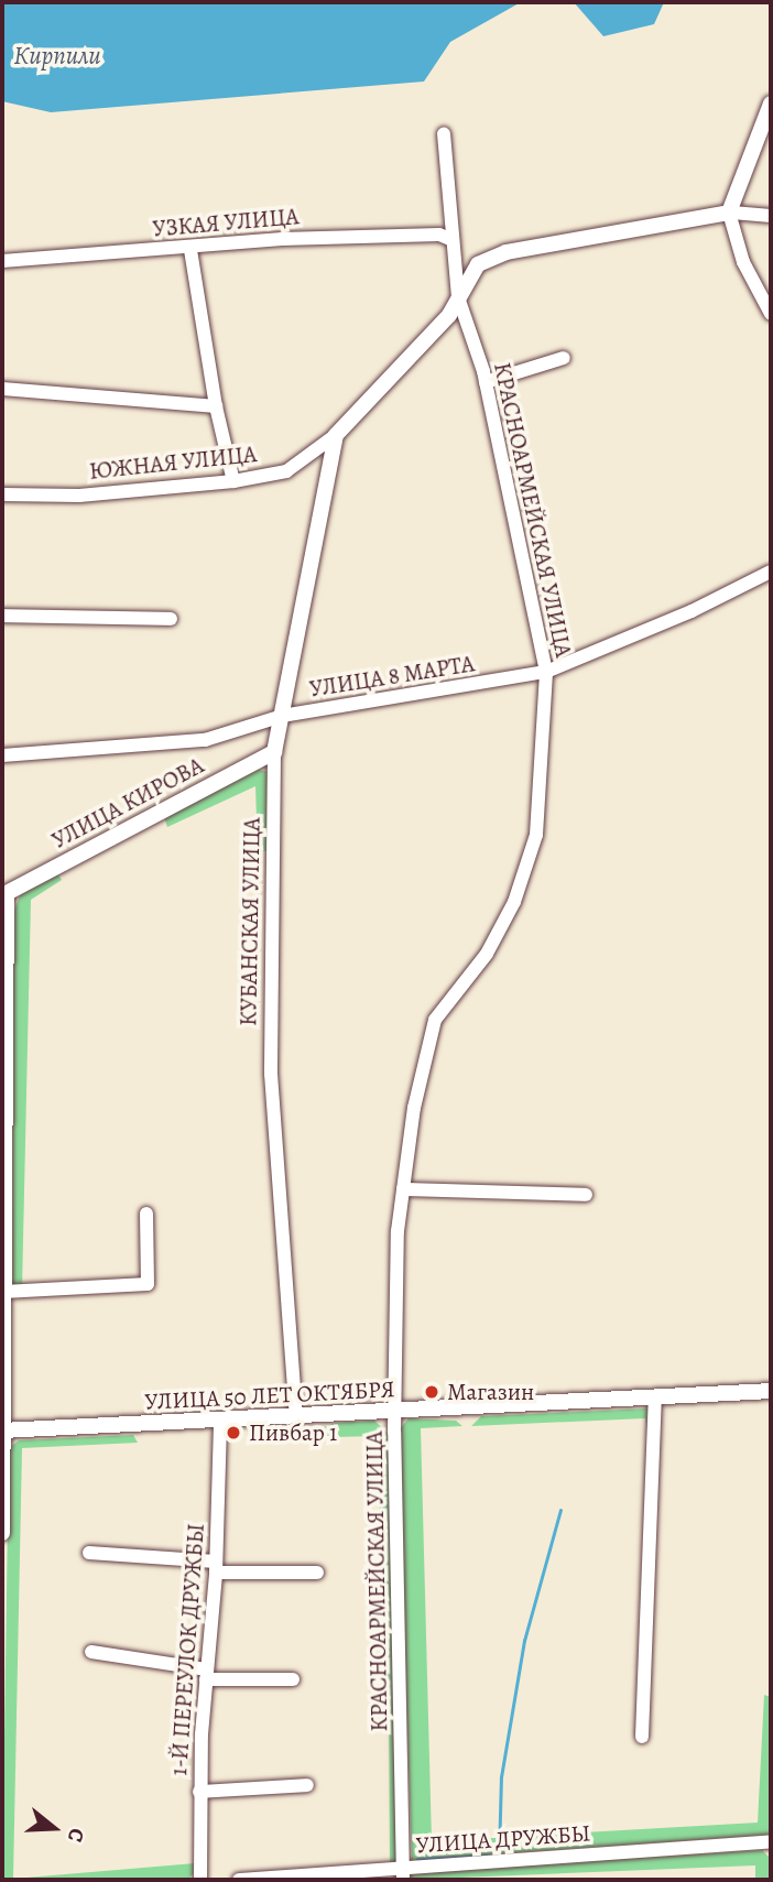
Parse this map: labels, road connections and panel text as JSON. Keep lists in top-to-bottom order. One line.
{"streets":{"main road":["ЮЖНАЯ УЛИЦА","УЛИЦА КИРОВА","КУБАНСКАЯ УЛИЦА","УЛИЦА 50 ЛЕТ ОКТЯБРЯ"],"street":["УЗКАЯ УЛИЦА","КРАСНОАРМЕЙСКАЯ УЛИЦА","УЛИЦА 8 МАРТА","1-Й ПЕРЕУЛОК ДРУЖБЫ","УЛИЦА ДРУЖБЫ"]},"crossings":[["УЗКАЯ УЛИЦА","КРАСНОАРМЕЙСКАЯ УЛИЦА"],["ЮЖНАЯ УЛИЦА","КРАСНОАРМЕЙСКАЯ УЛИЦА"],["ЮЖНАЯ УЛИЦА","КУБАНСКАЯ УЛИЦА"],["КРАСНОАРМЕЙСКАЯ УЛИЦА","УЛИЦА 8 МАРТА"],["КРАСНОАРМЕЙСКАЯ УЛИЦА","УЛИЦА 50 ЛЕТ ОКТЯБРЯ"],["КРАСНОАРМЕЙСКАЯ УЛИЦА","УЛИЦА ДРУЖБЫ"],["УЛИЦА 8 МАРТА","КУБАНСКАЯ УЛИЦА"],["УЛИЦА КИРОВА","КУБАНСКАЯ УЛИЦА"],["КУБАНСКАЯ УЛИЦА","УЛИЦА 50 ЛЕТ ОКТЯБРЯ"],["УЛИЦА 50 ЛЕТ ОКТЯБРЯ","1-Й ПЕРЕУЛОК ДРУЖБЫ"]],"water":["Кирпили"],"places":["Магазин","Пивбар 1"],"north":"right"}
